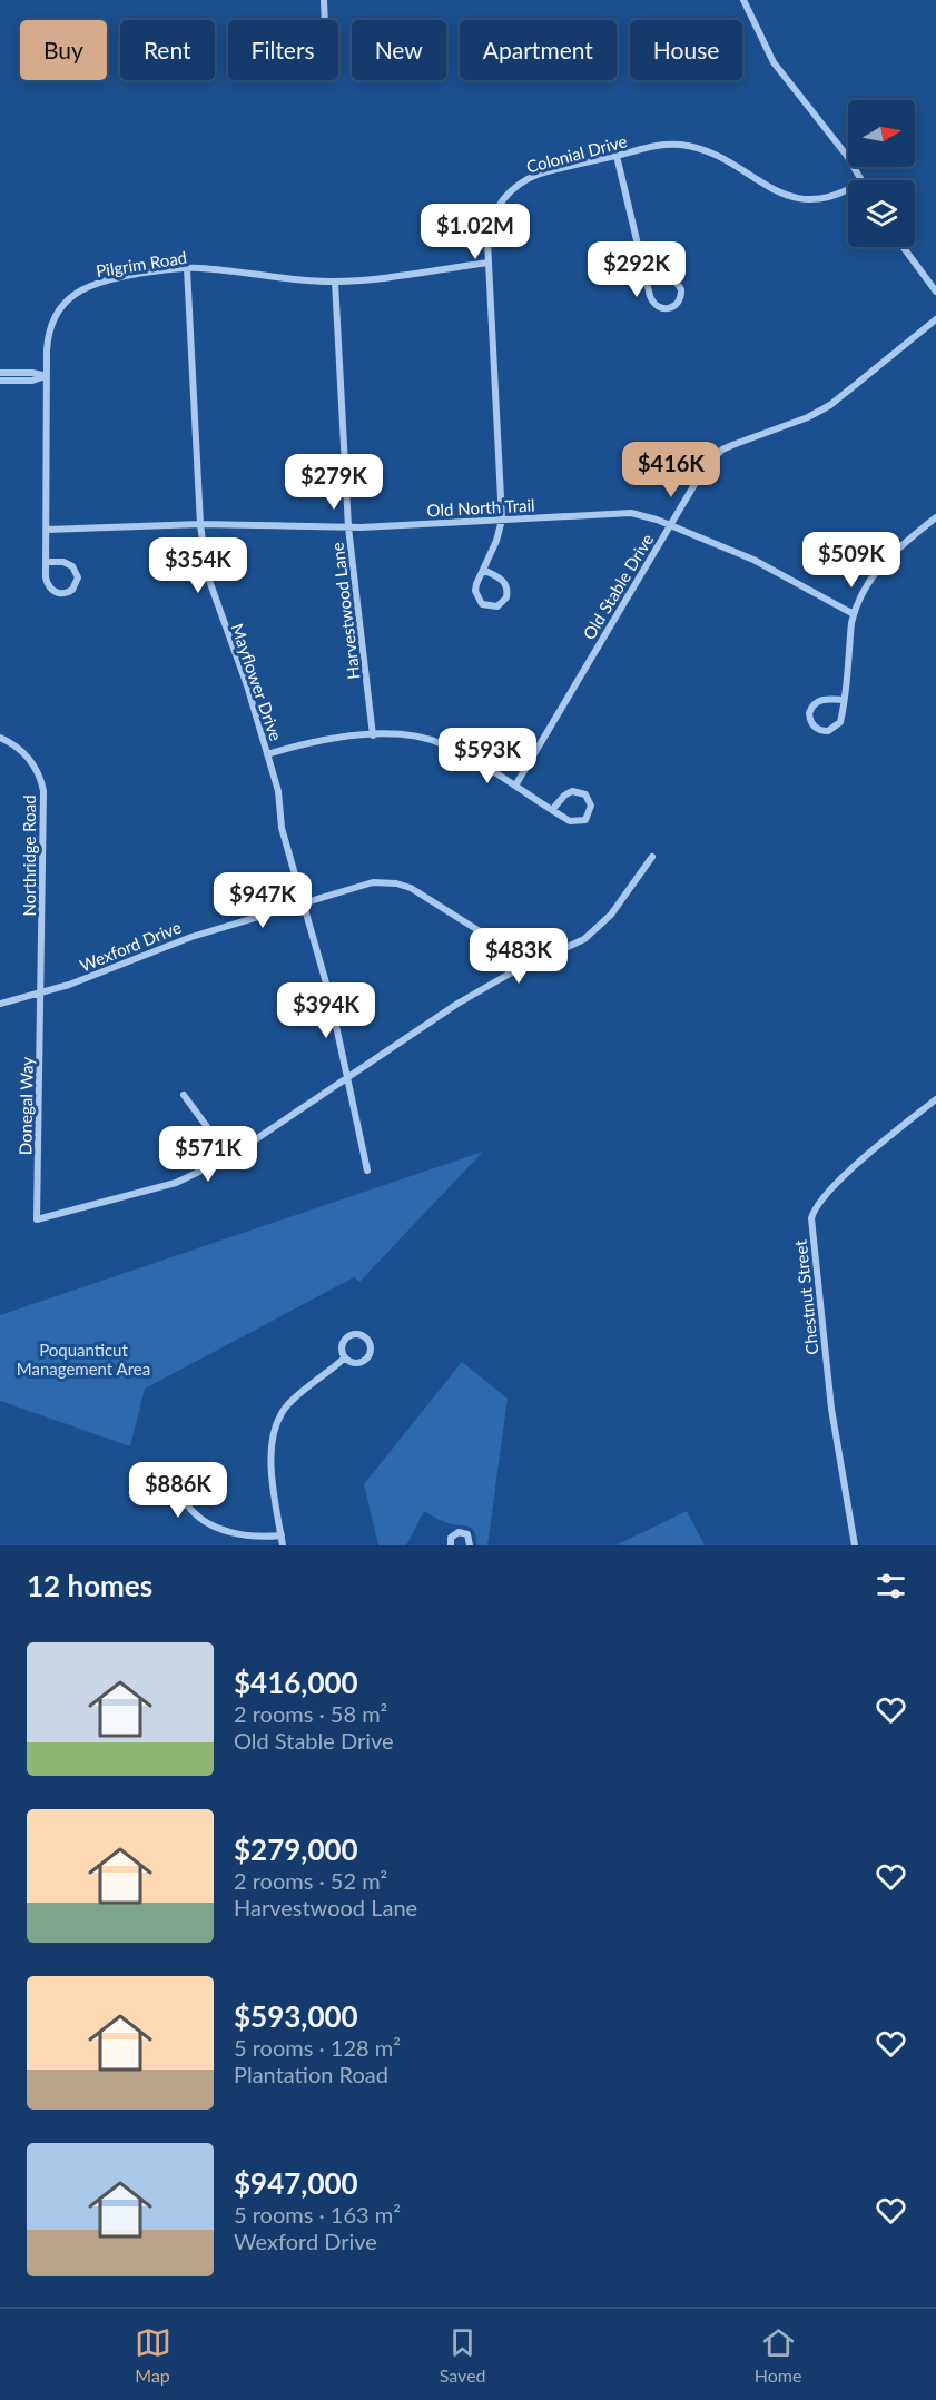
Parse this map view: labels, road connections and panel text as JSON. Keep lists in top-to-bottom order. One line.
{"streets":{"street":["Colonial Drive","Pilgrim Road","Old North Trail","Old Stable Drive","Harvestwood Lane","Mayflower Drive","Northridge Road","Wexford Drive","Donegal Way","Chestnut Street"]},"crossings":[["Colonial Drive","Pilgrim Road"],["Colonial Drive","Old North Trail"],["Pilgrim Road","Old North Trail"],["Pilgrim Road","Harvestwood Lane"],["Pilgrim Road","Mayflower Drive"],["Old North Trail","Old Stable Drive"],["Old North Trail","Harvestwood Lane"],["Old North Trail","Mayflower Drive"],["Mayflower Drive","Wexford Drive"],["Northridge Road","Wexford Drive"],["Northridge Road","Donegal Way"],["Wexford Drive","Donegal Way"]],"parks":["Poquanticut Management Area"],"north":"right","page":{"chip":["Buy","Rent","Filters","New","Apartment","House"],"price":["$1.02M","$292K","$416K","$279K","$509K","$354K","$593K","$947K","$483K","$394K","$571K","$886K"],"heading":"12 homes","list":[{"name":"$416,000","note":"2 rooms · 58 m² · Old Stable Drive"},{"name":"$279,000","note":"2 rooms · 52 m² · Harvestwood Lane"},{"name":"$593,000","note":"5 rooms · 128 m² · Plantation Road"},{"name":"$947,000","note":"5 rooms · 163 m² · Wexford Drive"}],"tabs":["Map","Saved","Home"]}}
